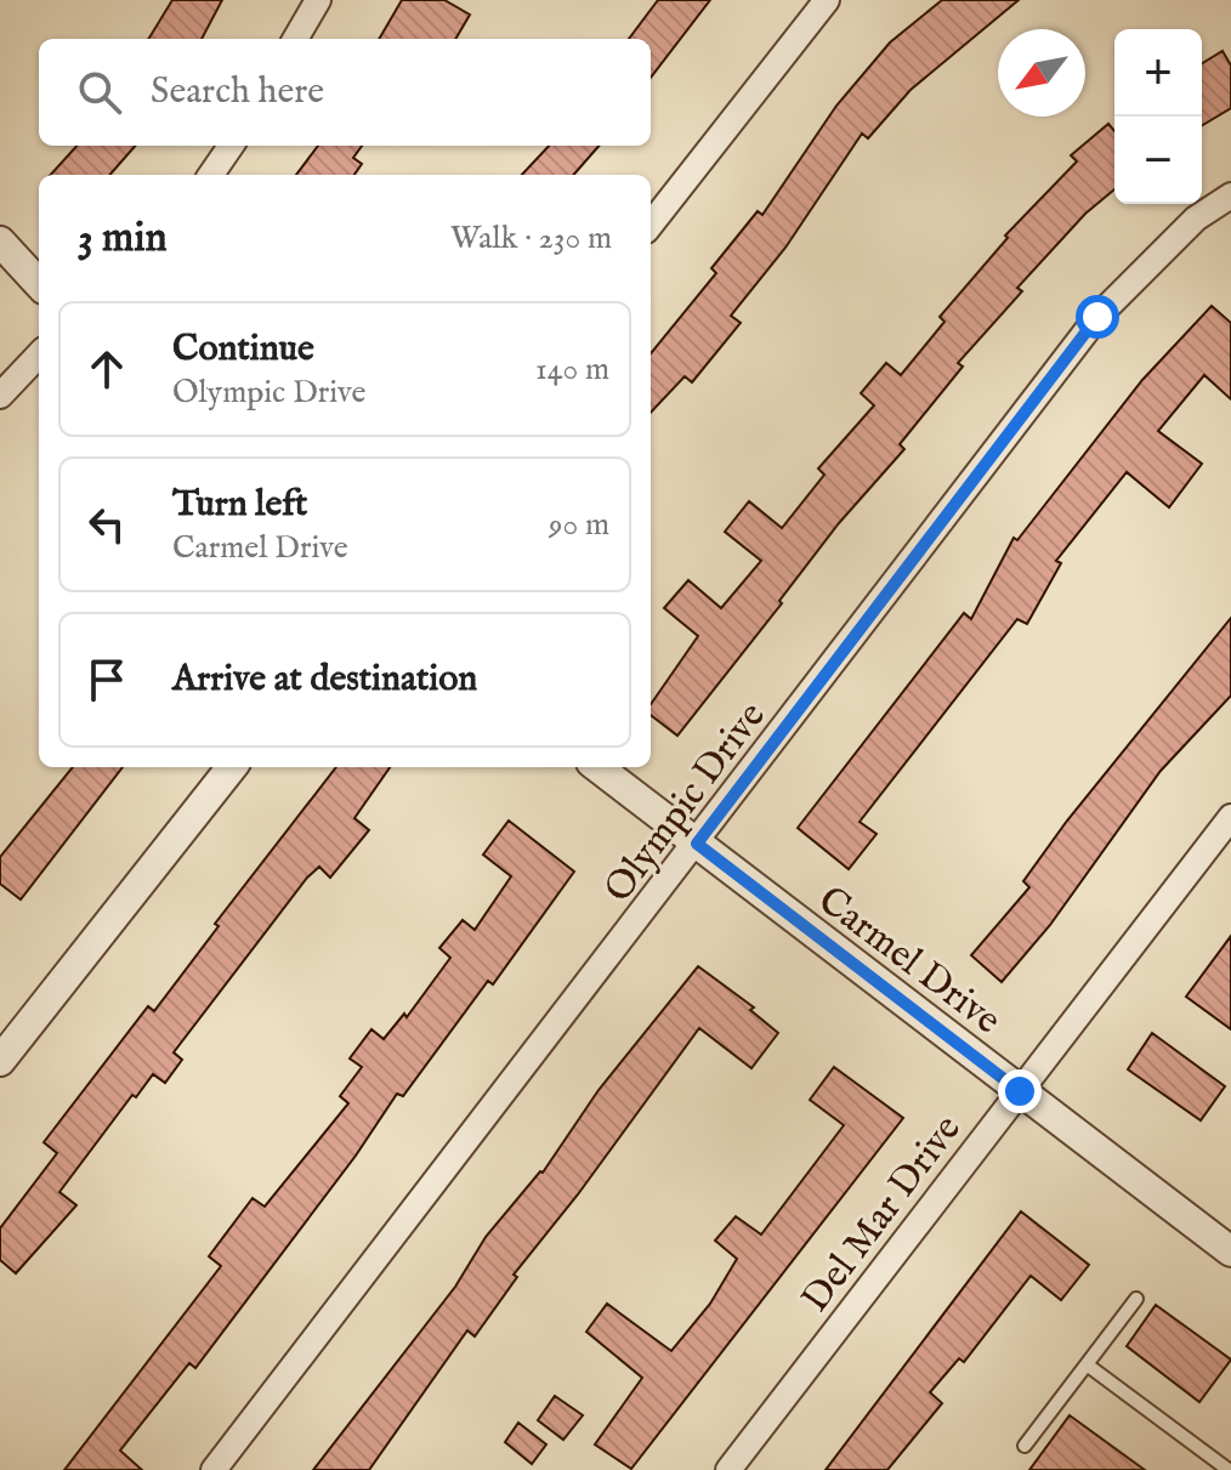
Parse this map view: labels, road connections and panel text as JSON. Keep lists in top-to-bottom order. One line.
{"streets":{"street":["Olympic Drive","Carmel Drive","Del Mar Drive"]},"crossings":[["Olympic Drive","Carmel Drive"],["Carmel Drive","Del Mar Drive"]],"north":"bottom left","page":{"map_buttons":["+","−"],"search":"Search here","heading":["3 min","Walk · 230 m"],"list":[["Continue","Olympic Drive","140 m"],["Turn left","Carmel Drive","90 m"],"Arrive at destination"]}}
